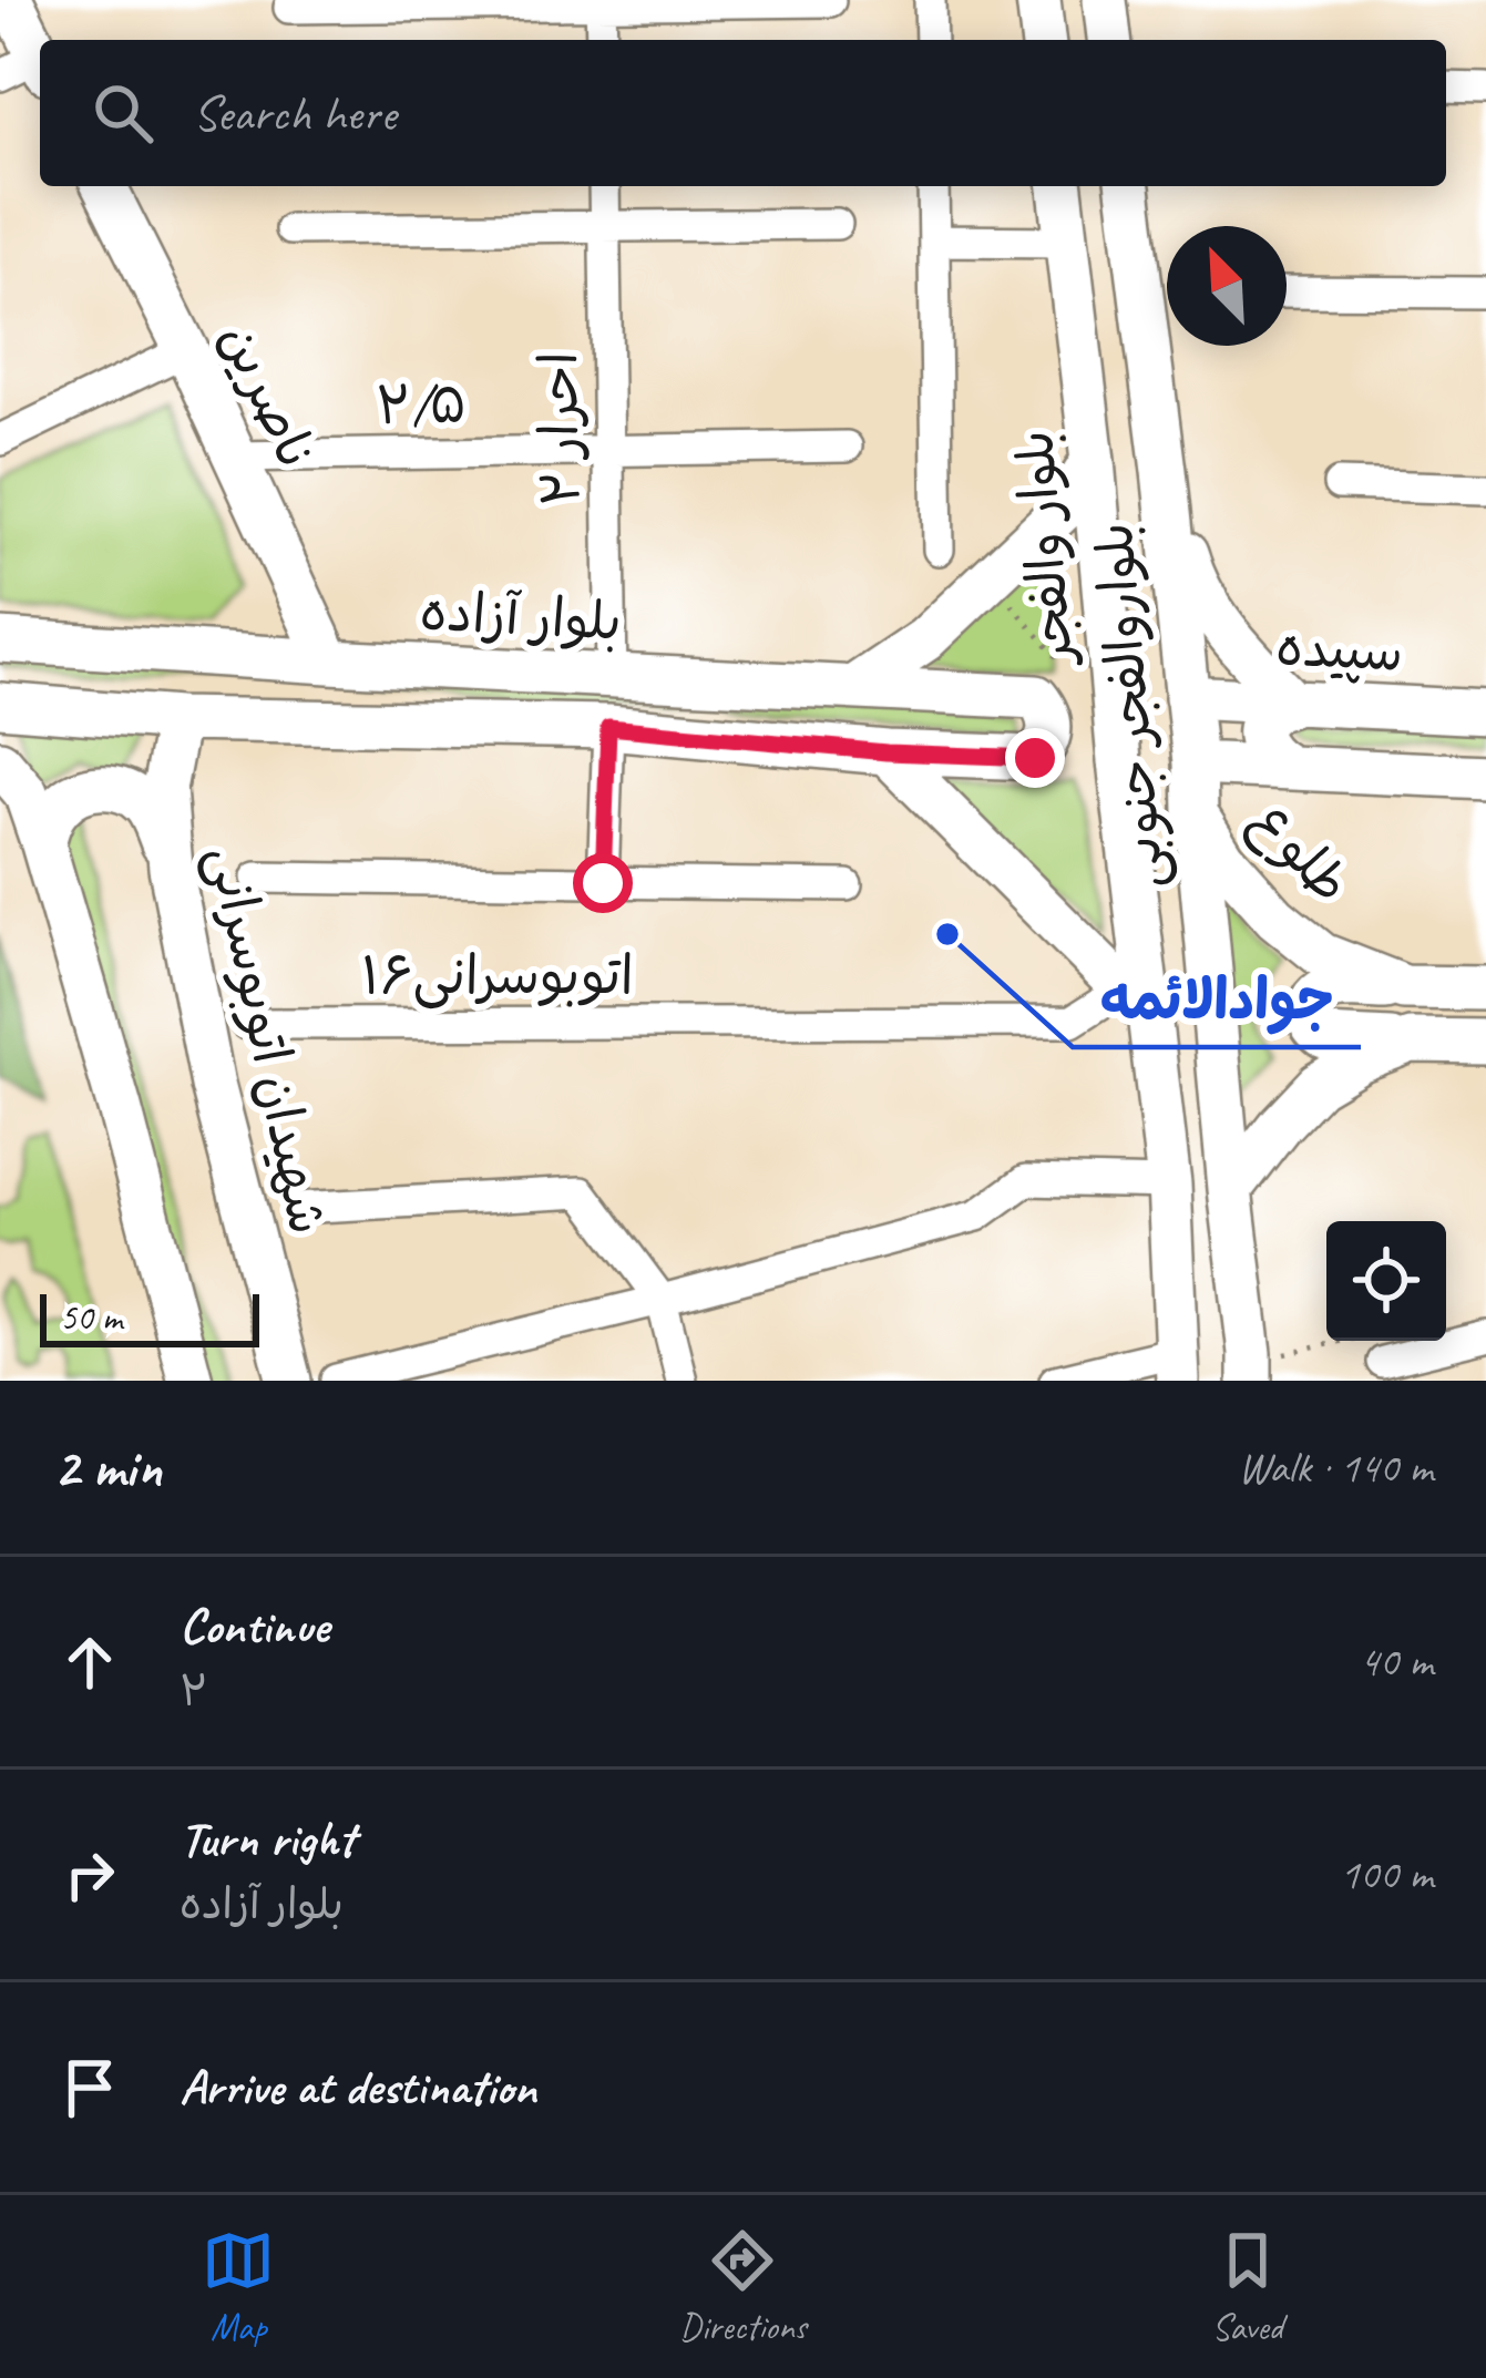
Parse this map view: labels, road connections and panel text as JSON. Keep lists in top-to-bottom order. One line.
{"streets":{"main road":["ناصرین","بلوار والفجر","بلوار آزاده","سپیده","بلواروالفجر جنوبی","طلوع","شهیدان اتوبوسرانی"],"street":["۲/۵","۲ احرار","اتوبوسرانی۱۶"]},"crossings":[["ناصرین","۲/۵"],["ناصرین","بلوار آزاده"],["۲/۵","۲ احرار"],["۲ احرار","بلوار آزاده"],["بلوار والفجر","اتوبوسرانی۱۶"],["بلوار آزاده","شهیدان اتوبوسرانی"],["سپیده","بلواروالفجر جنوبی"],["بلواروالفجر جنوبی","طلوع"]],"places":["جوادالائمه"],"scale_bar":"50 m","north":"top left","page":{"search":"Search here","scale":"50 m","heading":["2 min","Walk · 140 m"],"list":[["Continue","۲","40 m"],["Turn right","بلوار آزاده","100 m"],"Arrive at destination"],"nav":["Map","Directions","Saved"]}}
